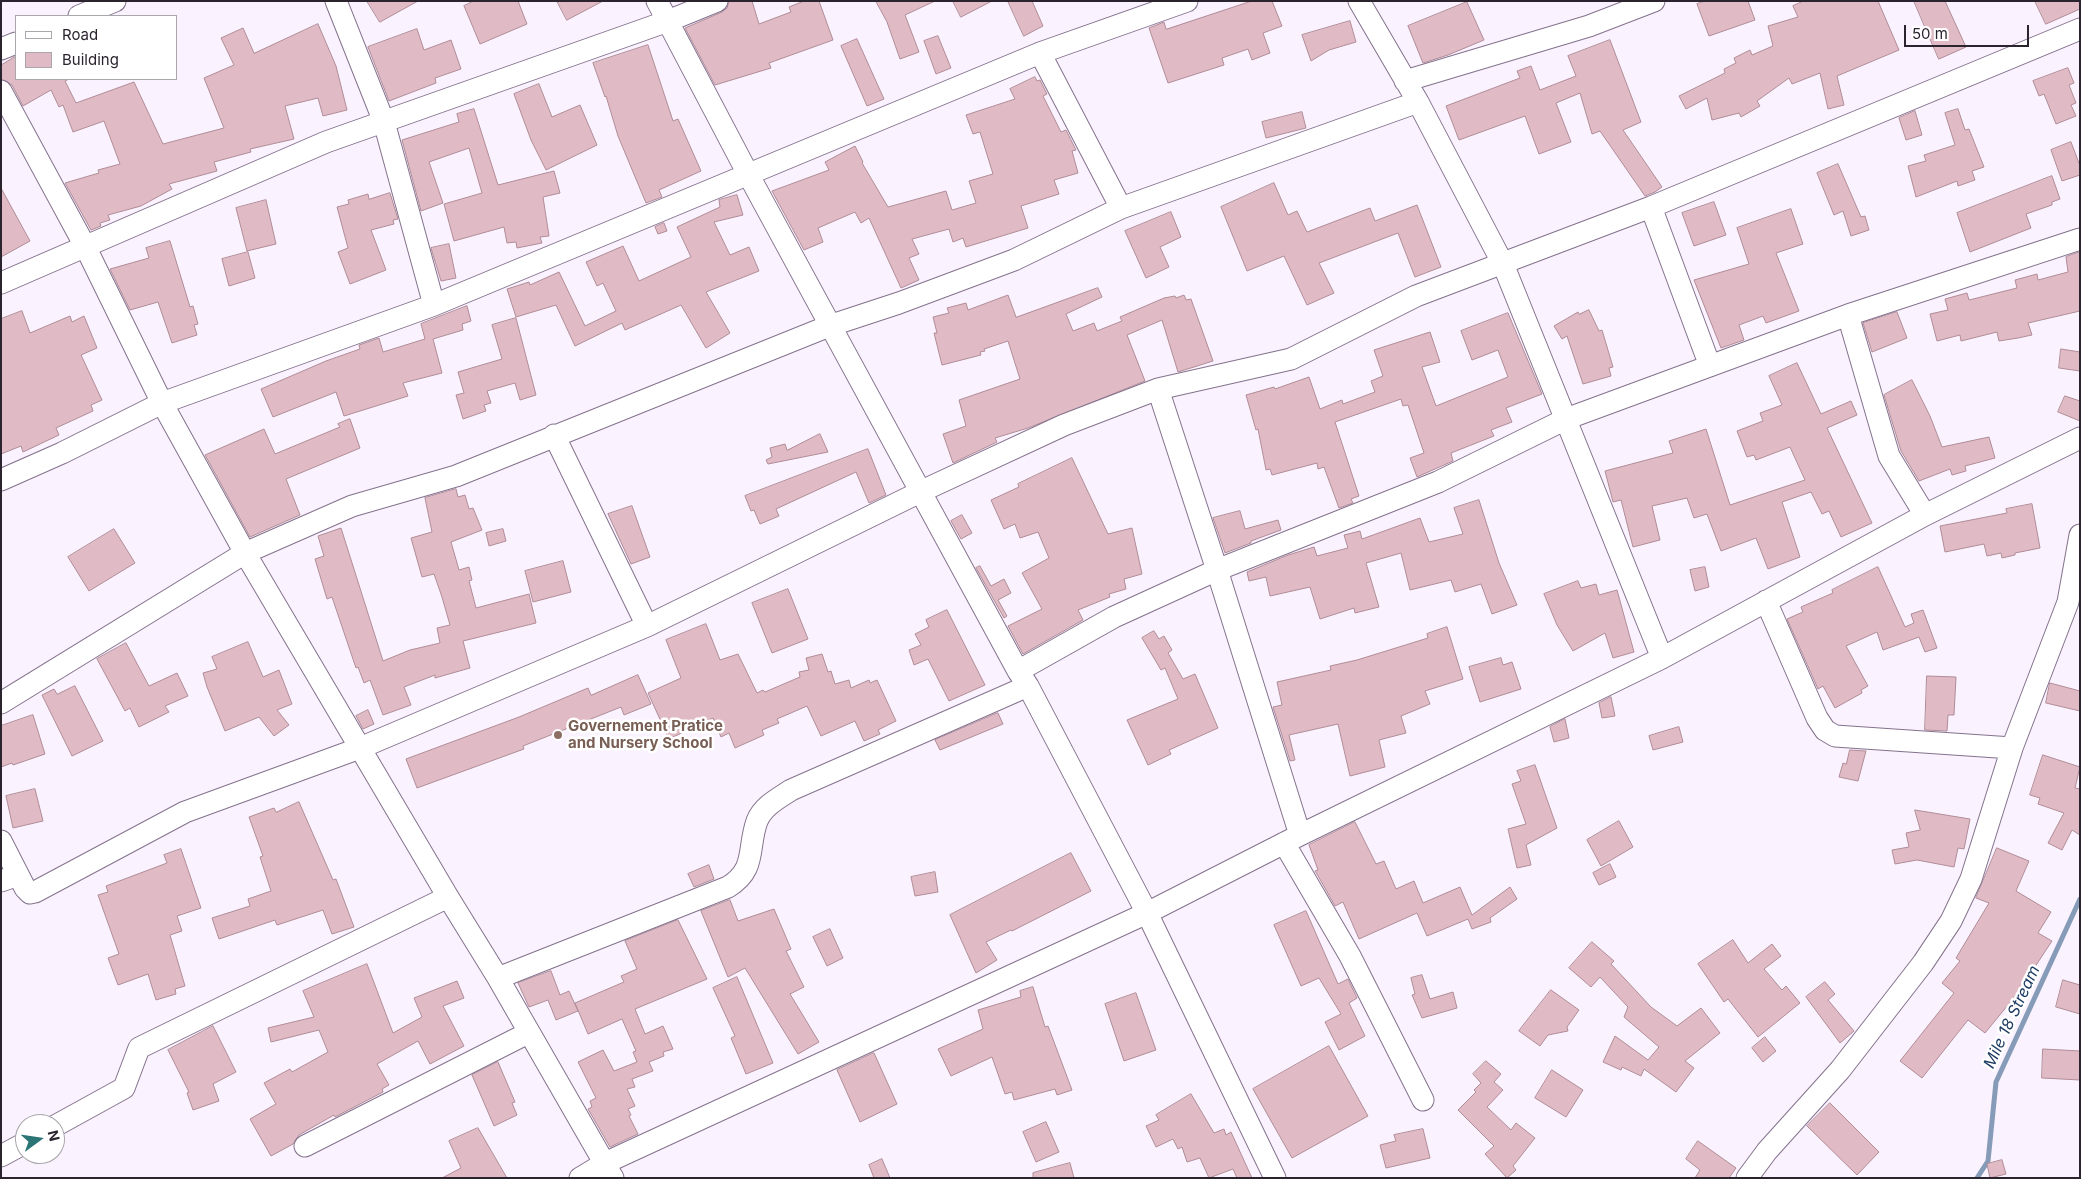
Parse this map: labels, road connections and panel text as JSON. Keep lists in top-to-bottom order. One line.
{"water":["Mile 18 Stream"],"places":["Governement Pratice and Nursery School"],"legend":["Road","Building"],"scale_bar":"50 m","north":"right"}
